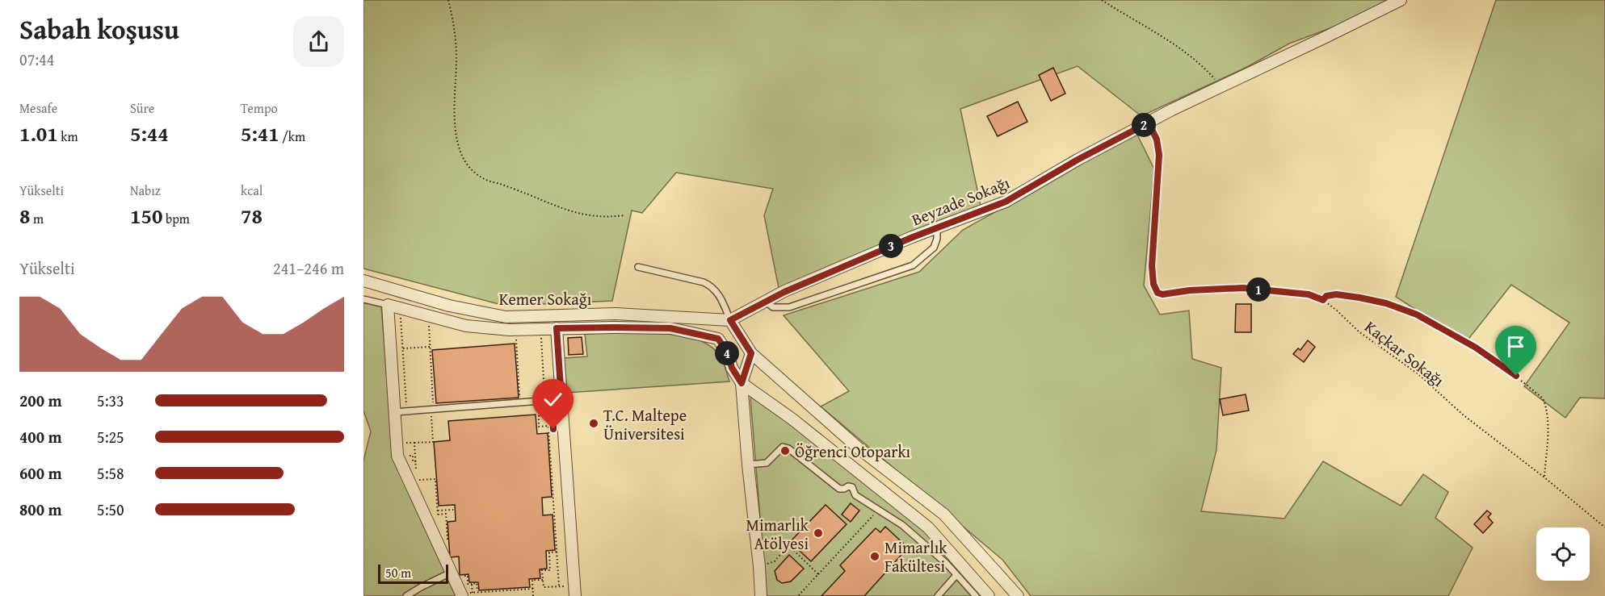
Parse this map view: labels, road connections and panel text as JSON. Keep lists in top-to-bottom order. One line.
{"streets":{"street":["Beyzade Sokağı","Kemer Sokağı"],"path":["Kaçkar Sokağı"]},"crossings":[["Beyzade Sokağı","Kemer Sokağı"],["Beyzade Sokağı","Kaçkar Sokağı"]],"places":["T.C. Maltepe Üniversitesi","Öğrenci Otoparkı","Mimarlık Atölyesi","Mimarlık Fakültesi"],"scale_bar":"50 m","page":{"heading":["Sabah koşusu","07:44"],"stats":[["Mesafe","1.01 km"],["Süre","5:44"],["Tempo","5:41 /km"],["Yükselti","8 m"],["Nabız","150 bpm"],["kcal","78"]],"pins":["2","3","1","4"],"chart":["Yükselti","241–246 m"],"list":[{"name":"200 m","note":"5:33"},{"name":"400 m","note":"5:25"},{"name":"600 m","note":"5:58"},{"name":"800 m","note":"5:50"}],"scale":"50 m"}}
